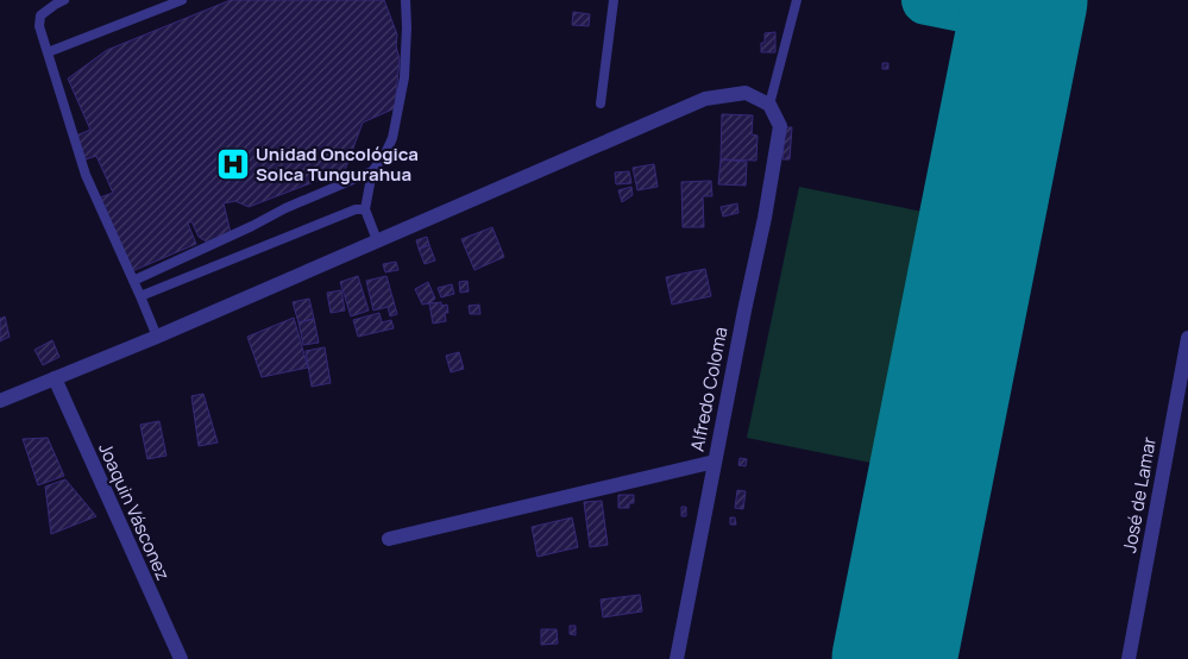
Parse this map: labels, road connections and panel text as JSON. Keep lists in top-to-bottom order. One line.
{"streets":{"street":["Alfredo Coloma","José de Lamar","Joaquin Vásconez"]},"places":{"hospital":["Unidad Oncológica Solca Tungurahua"]}}
